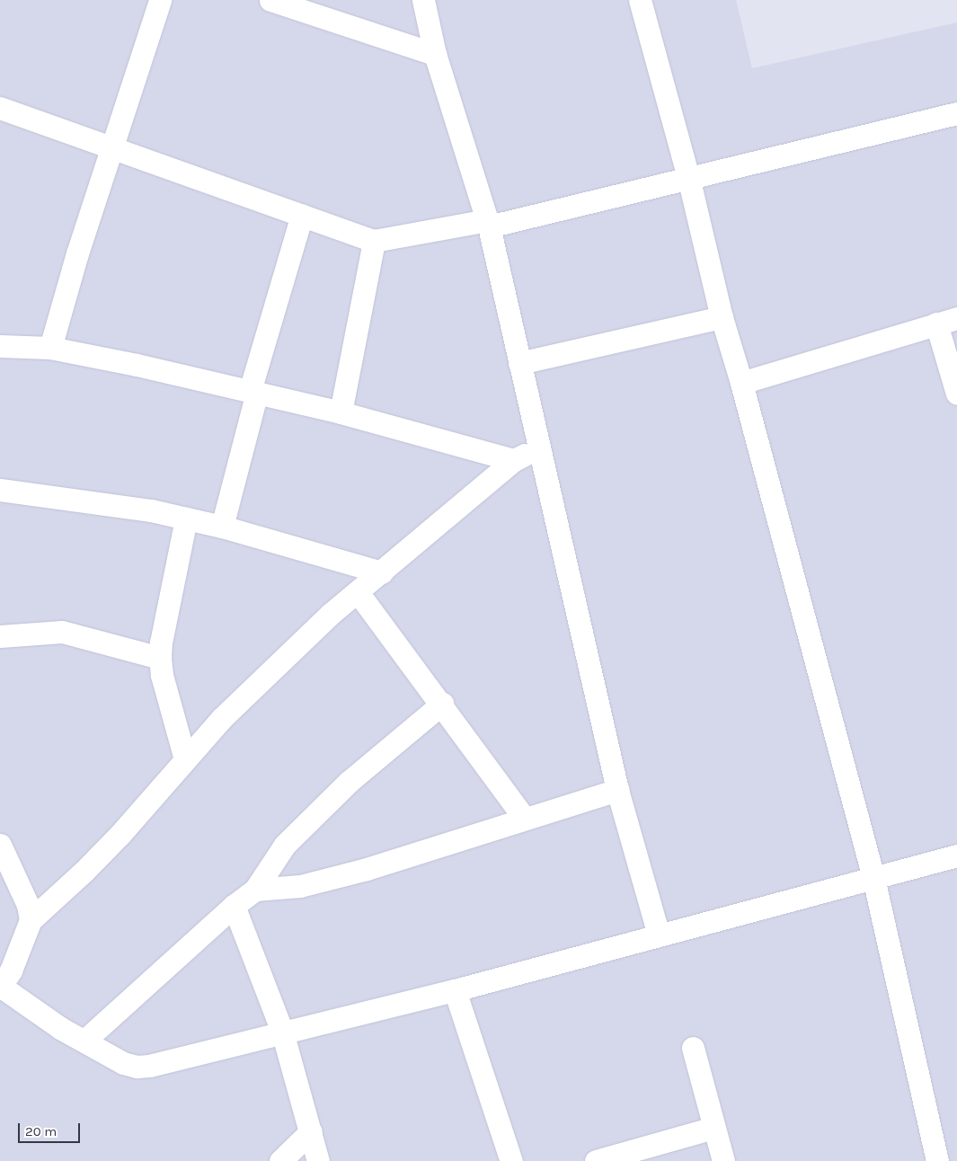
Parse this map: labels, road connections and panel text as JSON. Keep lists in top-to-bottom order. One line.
{"scale_bar":"20 m"}
